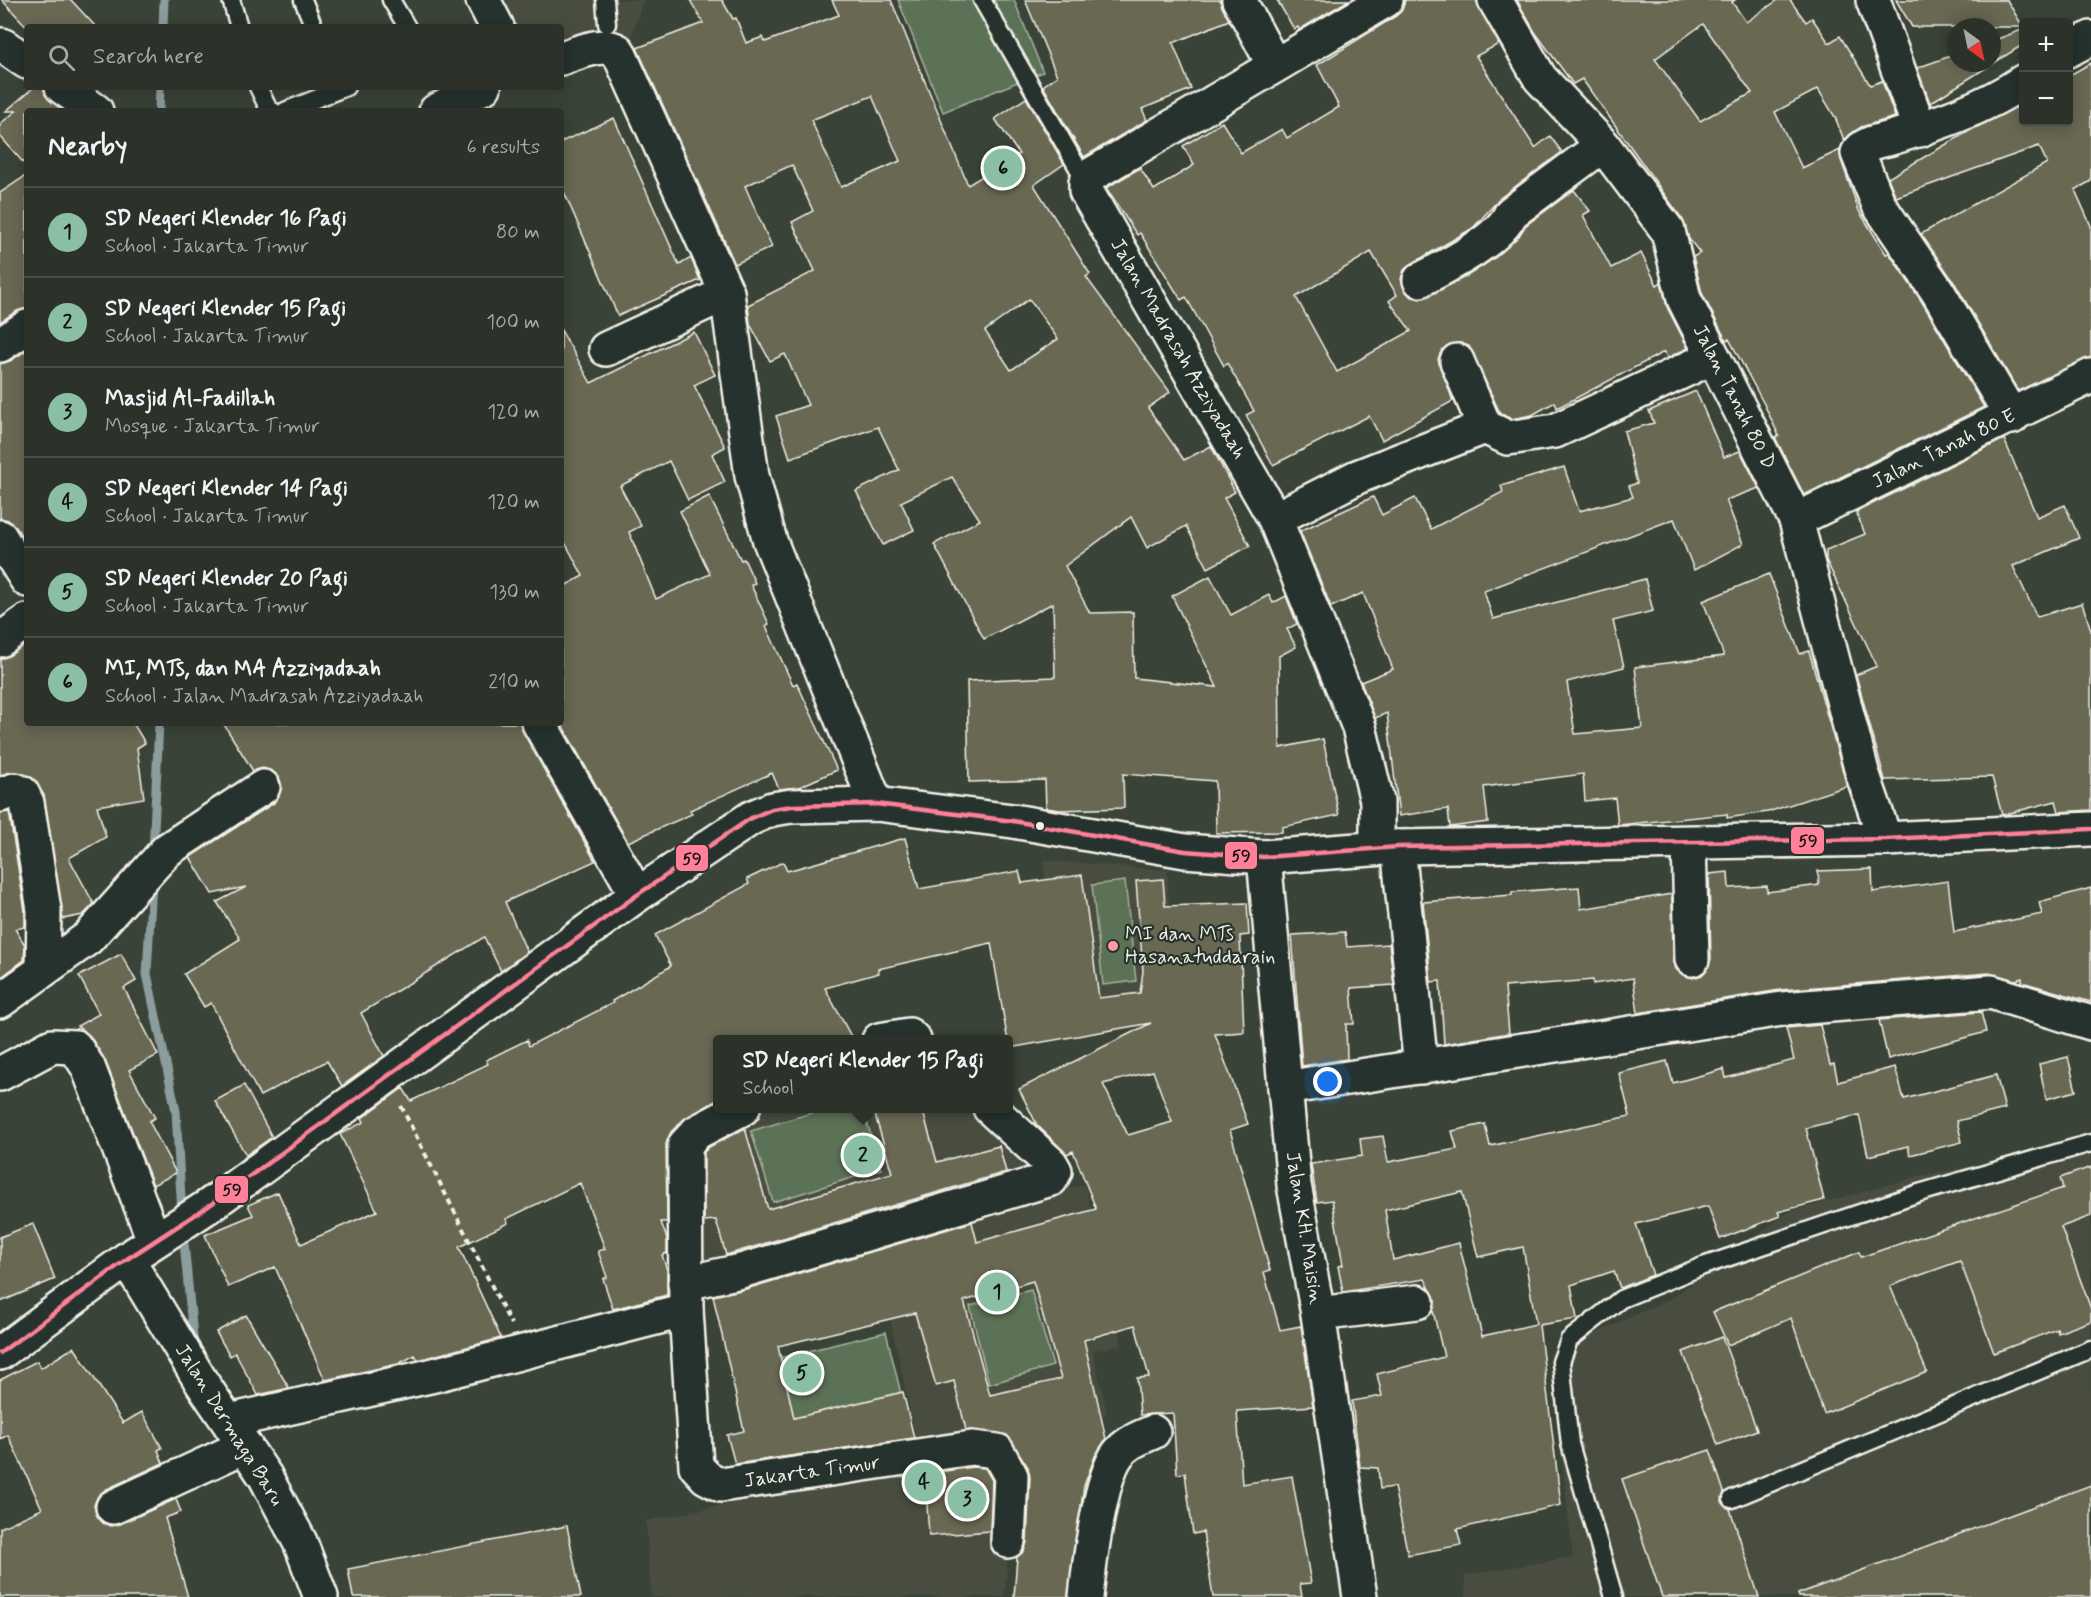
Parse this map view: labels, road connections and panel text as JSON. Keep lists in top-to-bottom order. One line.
{"streets":{"street":["Jalan Madrasah Azziyadaah","Jalan Tanah 80 D","Jalan Tanah 80 E","Jalan KH. Maisin","Jalan Dermaga Baru","Jakarta Timur"]},"crossings":[["Jalan Tanah 80 D","Jalan Tanah 80 E"]],"places":["MI dan MTs Hasanatuddarain"],"lines":["transit line 59"],"north":"bottom right","page":{"map_buttons":["+","−"],"search":"Search here","heading":["Nearby","6 results"],"pins":["6","2","1","5","4","3"],"list":[{"mark":"1","name":"SD Negeri Klender 16 Pagi","note":"School · Jakarta Timur","value":"80 m"},{"mark":"2","name":"SD Negeri Klender 15 Pagi","note":"School · Jakarta Timur","value":"100 m"},{"mark":"3","name":"Masjid Al-Fadillah","note":"Mosque · Jakarta Timur","value":"120 m"},{"mark":"4","name":"SD Negeri Klender 14 Pagi","note":"School · Jakarta Timur","value":"120 m"},{"mark":"5","name":"SD Negeri Klender 20 Pagi","note":"School · Jakarta Timur","value":"130 m"},{"mark":"6","name":"MI, MTs, dan MA Azziyadaah","note":"School · Jalan Madrasah Azziyadaah","value":"210 m"}],"popup":["SD Negeri Klender 15 Pagi","School"]}}
